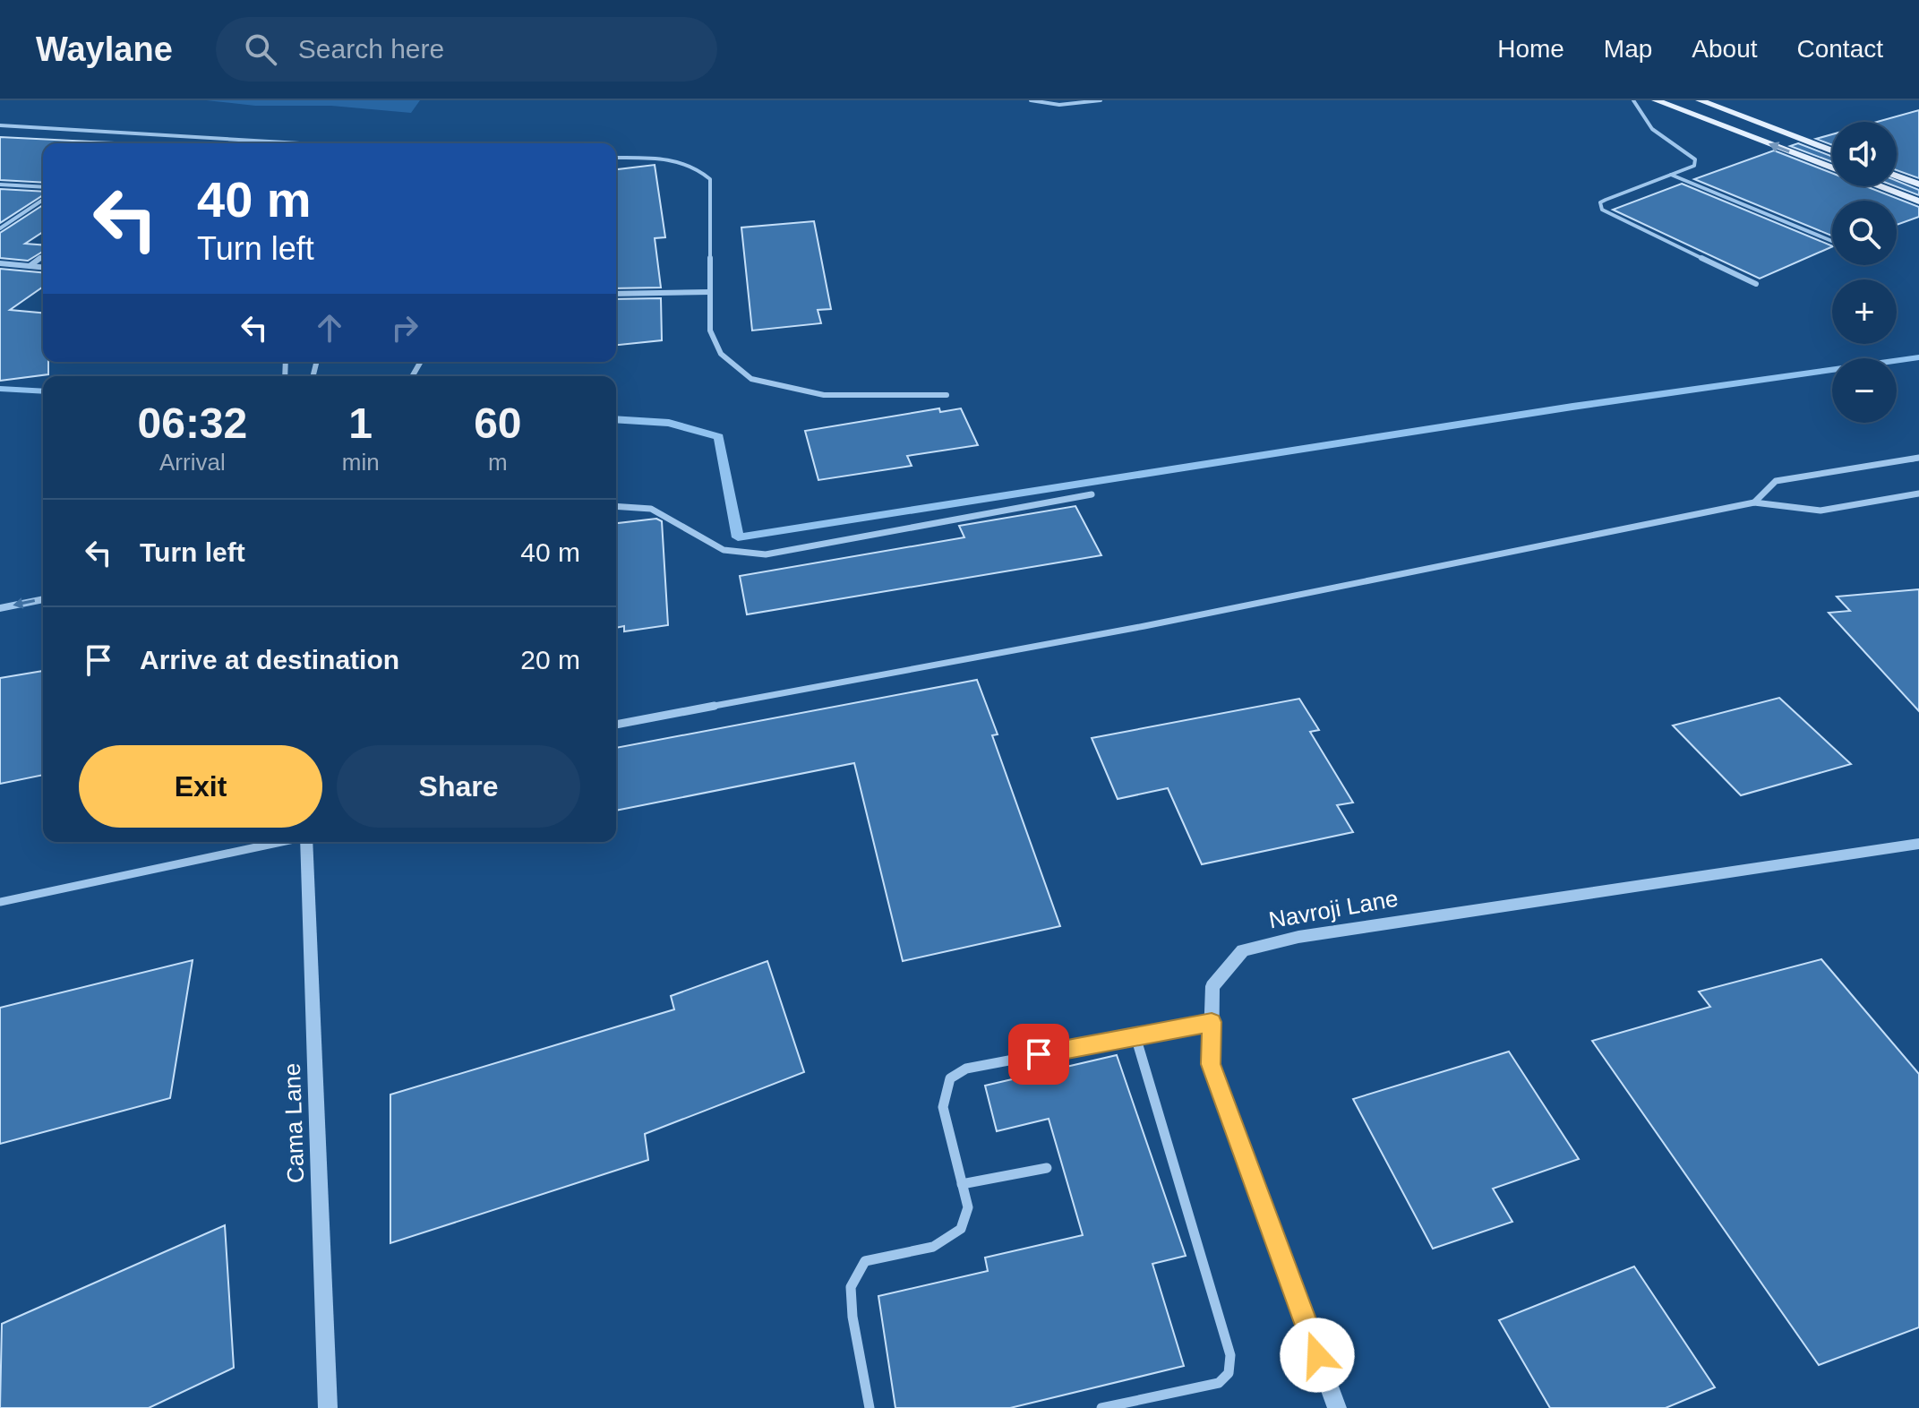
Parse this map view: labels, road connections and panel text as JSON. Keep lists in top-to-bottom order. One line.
{"streets":{"street":["Navroji Lane","Cama Lane"]},"page":{"header":"Waylane","search":"Search here","nav":["Home","Map","About","Contact"],"map_buttons":["+","−"],"turn":["40 m","Turn left"],"eta":["06:32","Arrival","1","min","60","m"],"list":[{"name":"Turn left","value":"40 m"},{"name":"Arrive at destination","value":"20 m"}],"buttons":["Exit","Share"]}}
